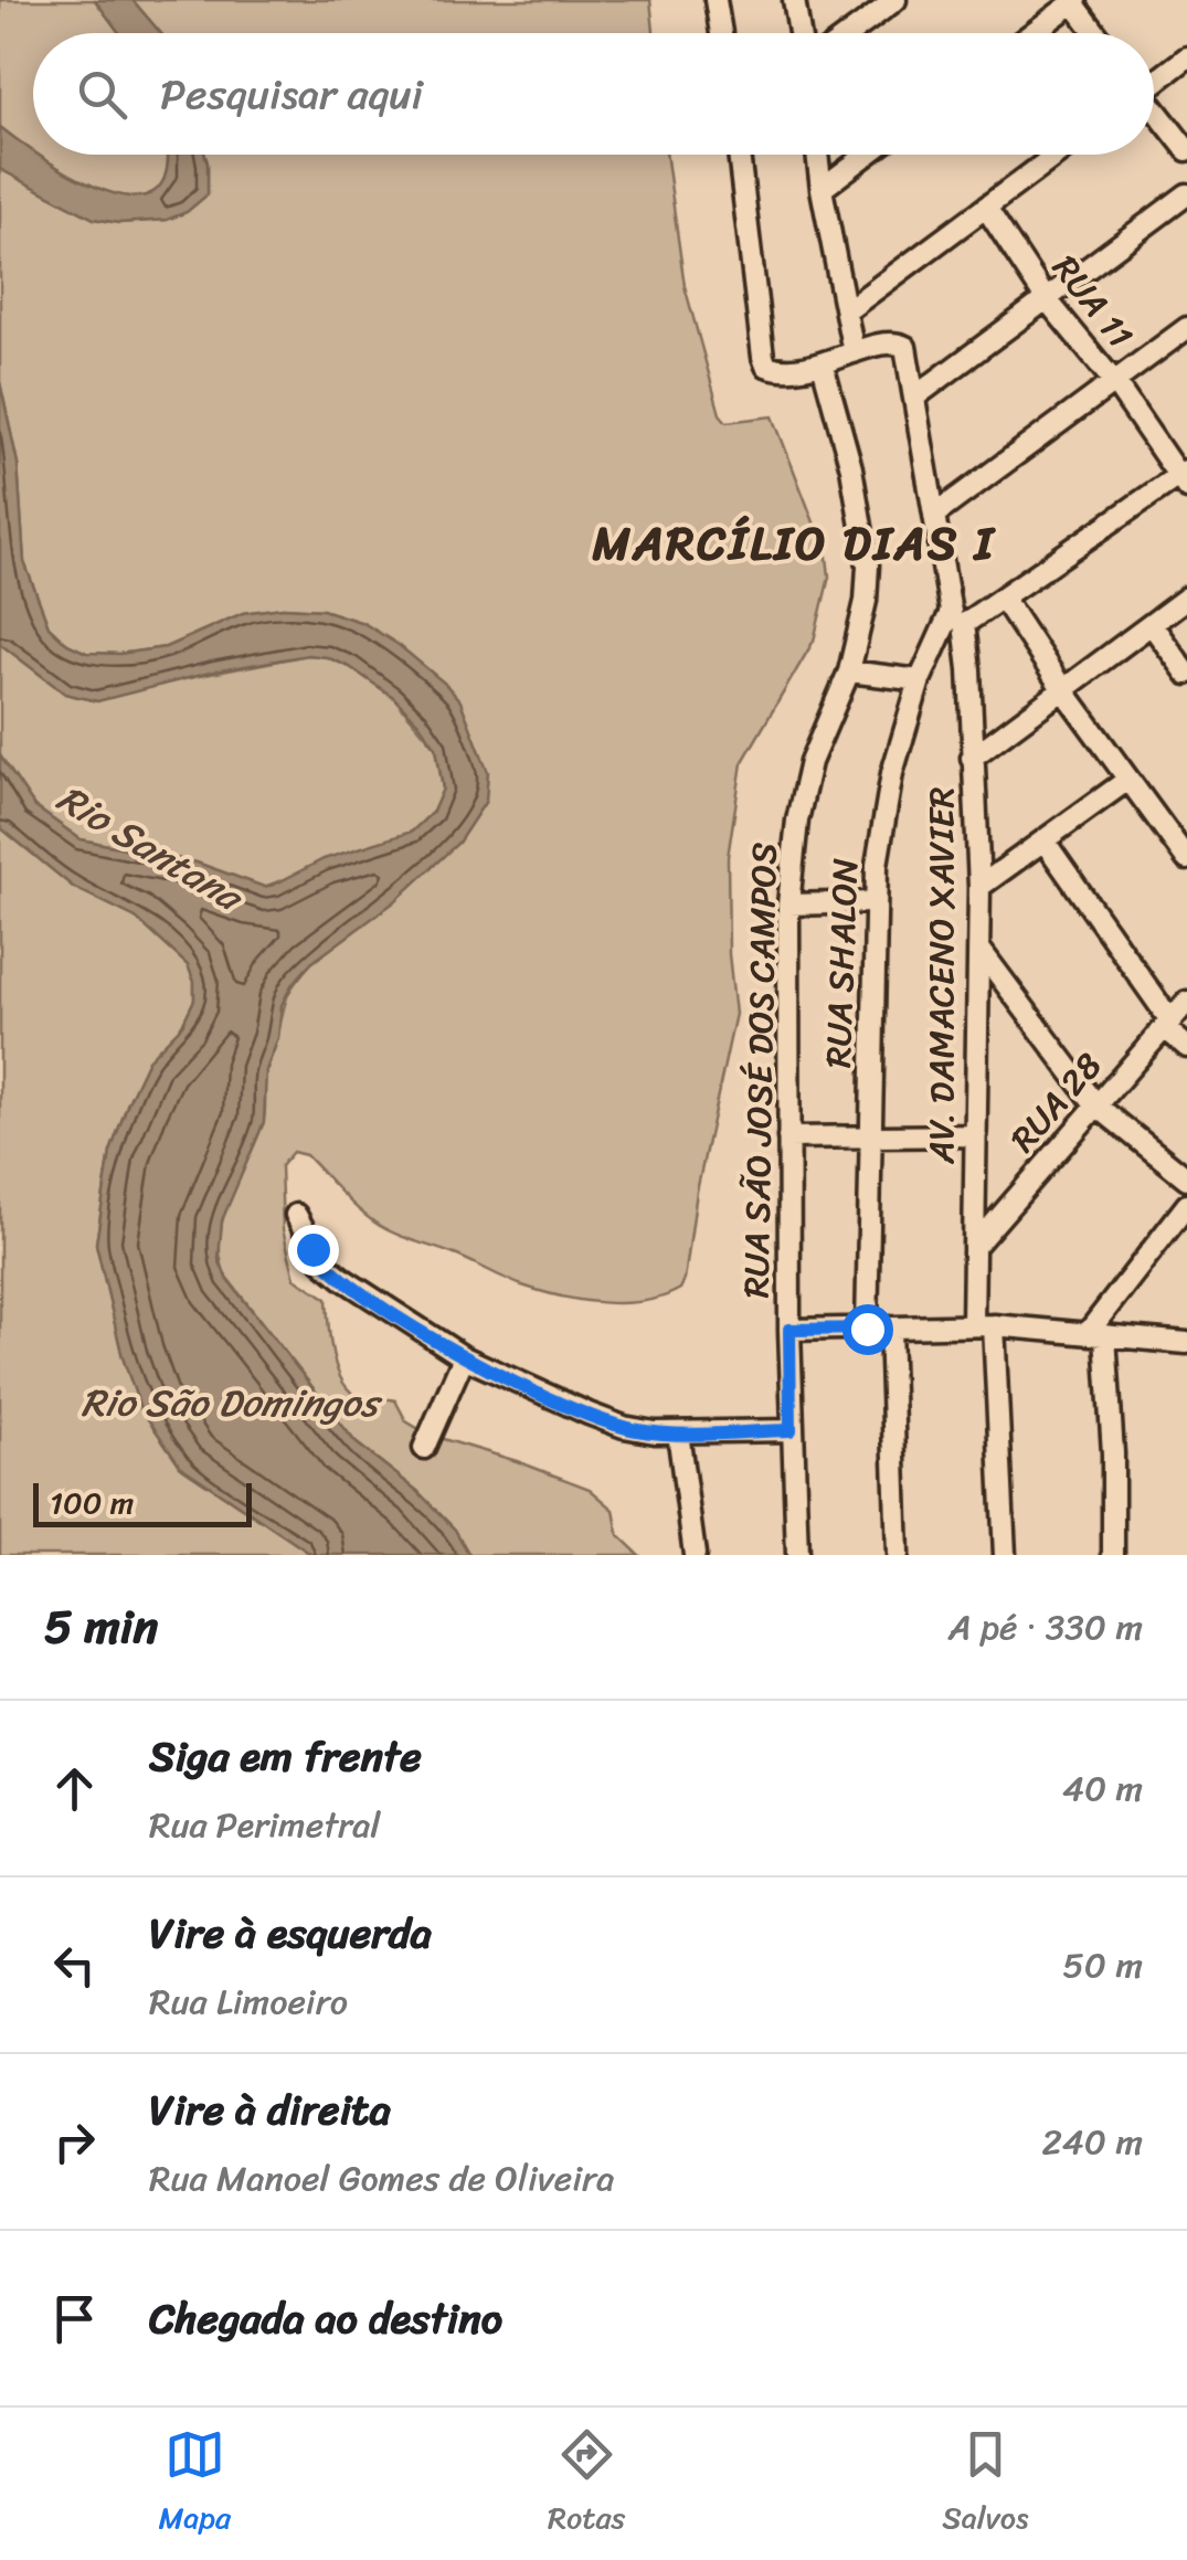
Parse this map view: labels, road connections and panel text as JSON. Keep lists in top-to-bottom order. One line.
{"streets":{"street":["RUA 11","RUA SHALON","AV. DAMACENO XAVIER","RUA SÃO JOSÉ DOS CAMPOS","RUA 28"]},"crossings":[["RUA SHALON","AV. DAMACENO XAVIER"],["AV. DAMACENO XAVIER","RUA 28"]],"districts":["MARCÍLIO DIAS I"],"water":["Rio Santana","Rio São Domingos"],"scale_bar":"100 m","page":{"search":"Pesquisar aqui","scale":"100 m","heading":["5 min","A pé · 330 m"],"list":[["Siga em frente","Rua Perimetral","40 m"],["Vire à esquerda","Rua Limoeiro","50 m"],["Vire à direita","Rua Manoel Gomes de Oliveira","240 m"],"Chegada ao destino"],"nav":["Mapa","Rotas","Salvos"]}}
